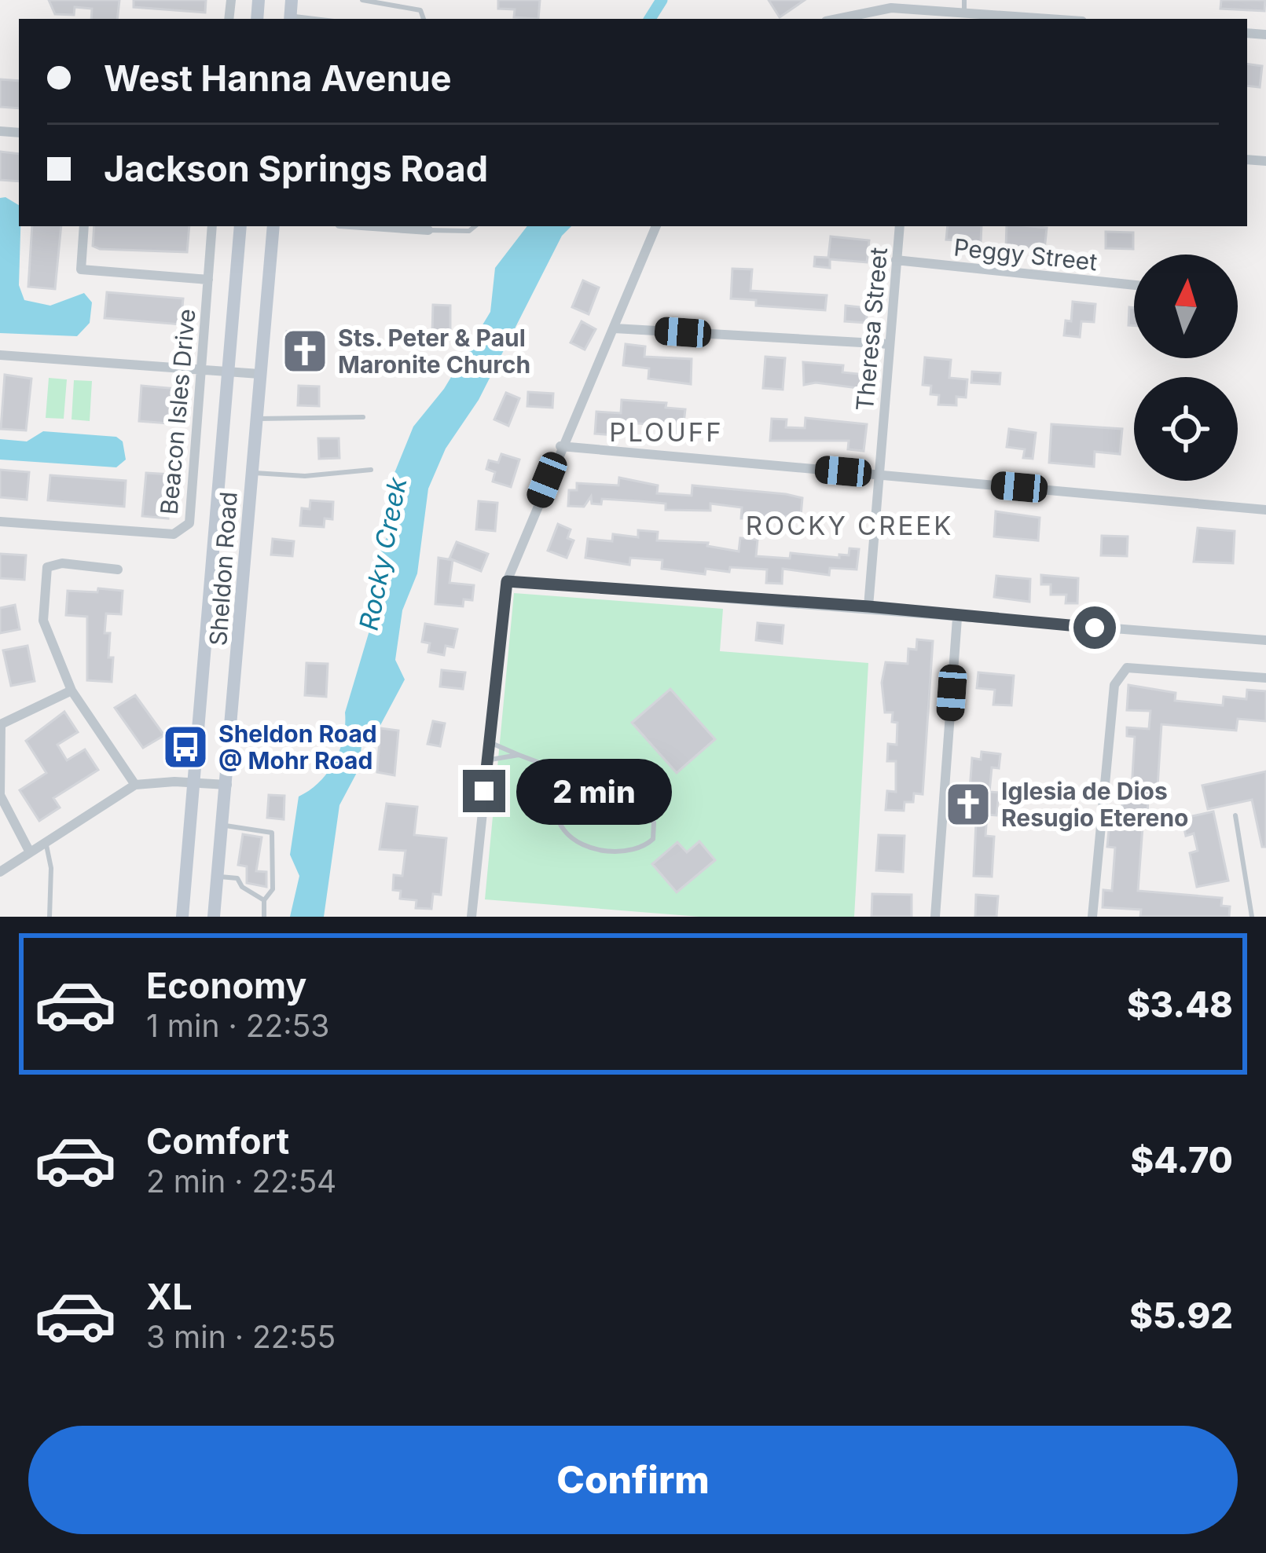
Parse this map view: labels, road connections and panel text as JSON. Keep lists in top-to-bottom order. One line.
{"streets":{"main road":["Sheldon Road"],"street":["Peggy Street","Theresa Street","Beacon Isles Drive"]},"crossings":[["Peggy Street","Theresa Street"]],"districts":["PLOUFF","ROCKY CREEK"],"water":["Rocky Creek"],"places":{"church":["Sts. Peter & Paul Maronite Church","Iglesia de Dios Resugio Etereno"],"bus stop":["Sheldon Road @ Mohr Road"]},"north":"top","page":{"banner":["West Hanna Avenue","Jackson Springs Road"],"bubble":"2 min","list":[{"name":"Economy","note":"1 min · 22:53","value":"$3.48"},{"name":"Comfort","note":"2 min · 22:54","value":"$4.70"},{"name":"XL","note":"3 min · 22:55","value":"$5.92"}],"buttons":"Confirm"}}
